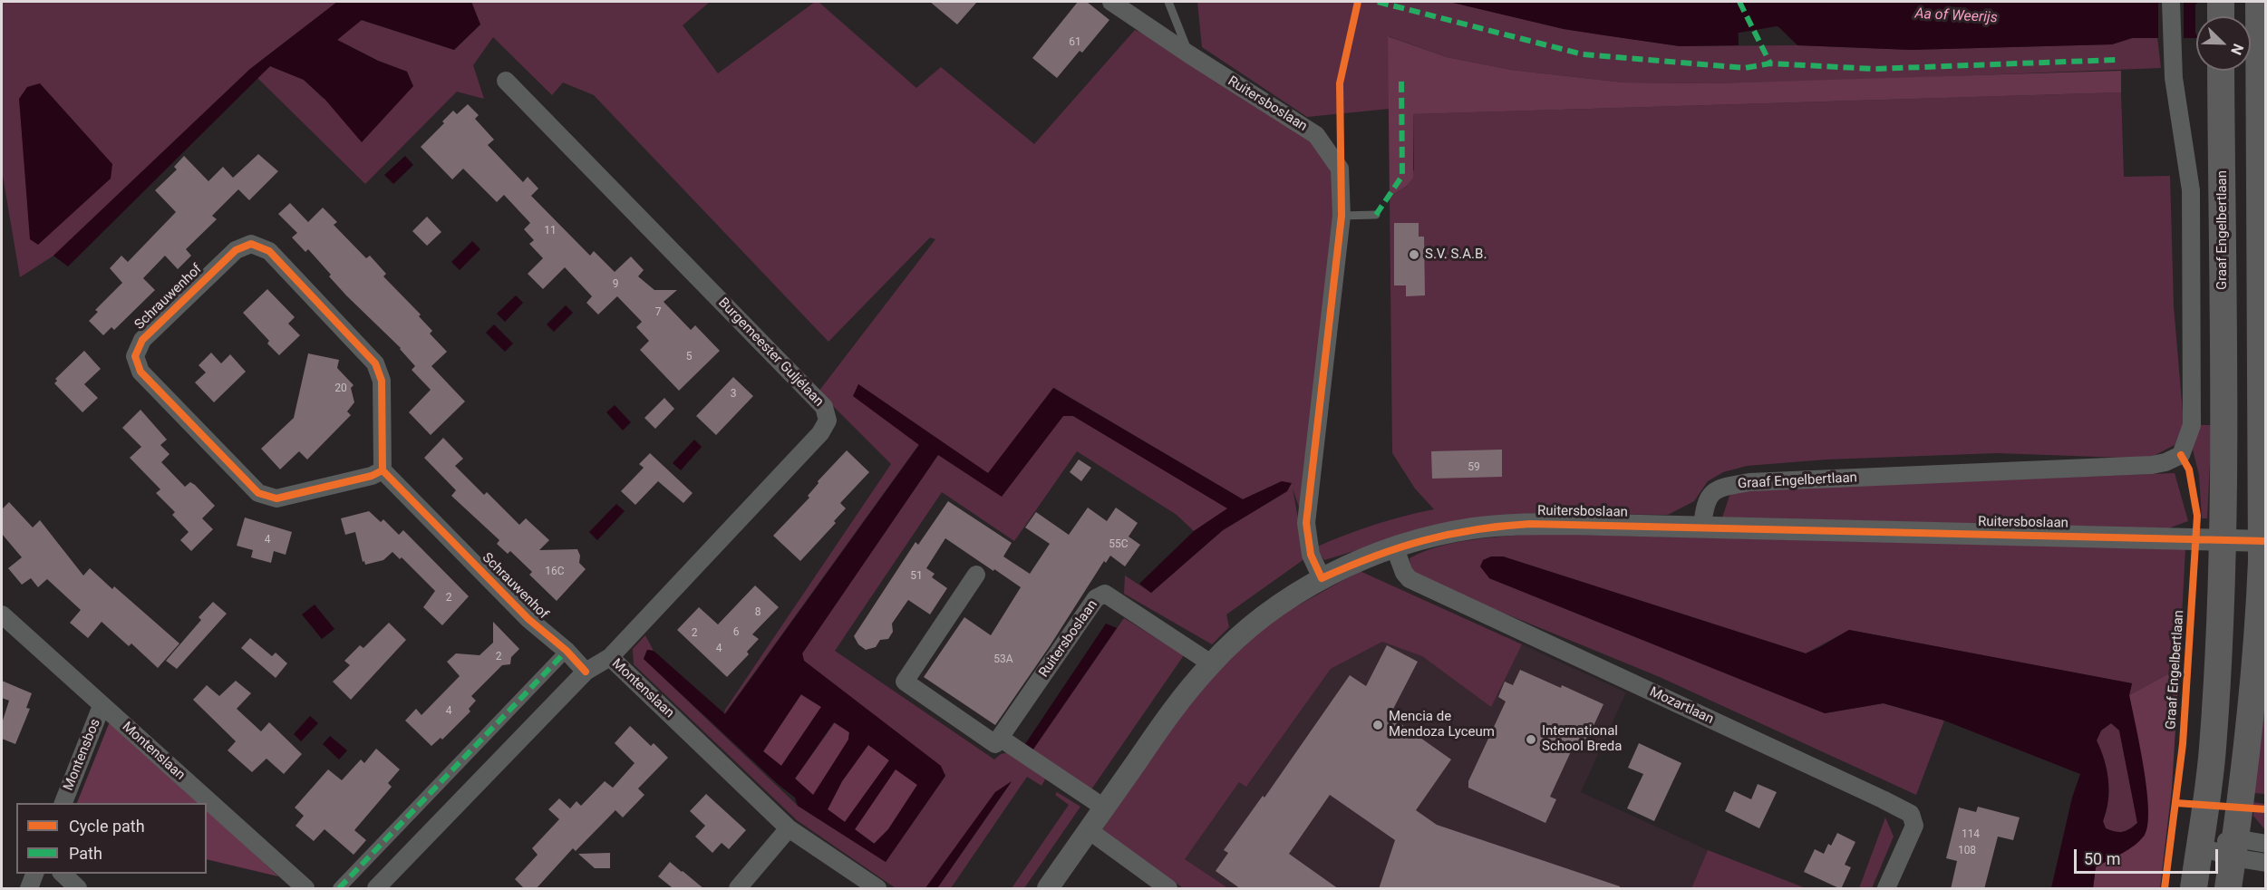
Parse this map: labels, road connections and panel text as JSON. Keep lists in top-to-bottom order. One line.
{"streets":{"main road":["Graaf Engelbertlaan"],"street":["Ruitersboslaan","Schrauwenhof","Burgemeester Guljélaan","Montenslaan","Mozartlaan","Montensbos"]},"crossings":[["Ruitersboslaan","Graaf Engelbertlaan"],["Ruitersboslaan","Mozartlaan"],["Schrauwenhof","Montenslaan"],["Burgemeester Guljélaan","Montenslaan"],["Montenslaan","Montensbos"]],"water":["Aa of Weerijs"],"places":["S.V. S.A.B.","Mencia de Mendoza Lyceum","International School Breda"],"house_numbers":["61","11","9","7","5","20","3","59","4","55C","16C","51","2","8","6","2","4","2","53A","4","114","108"],"legend":["Cycle path","Path"],"scale_bar":"50 m","north":"bottom right"}
